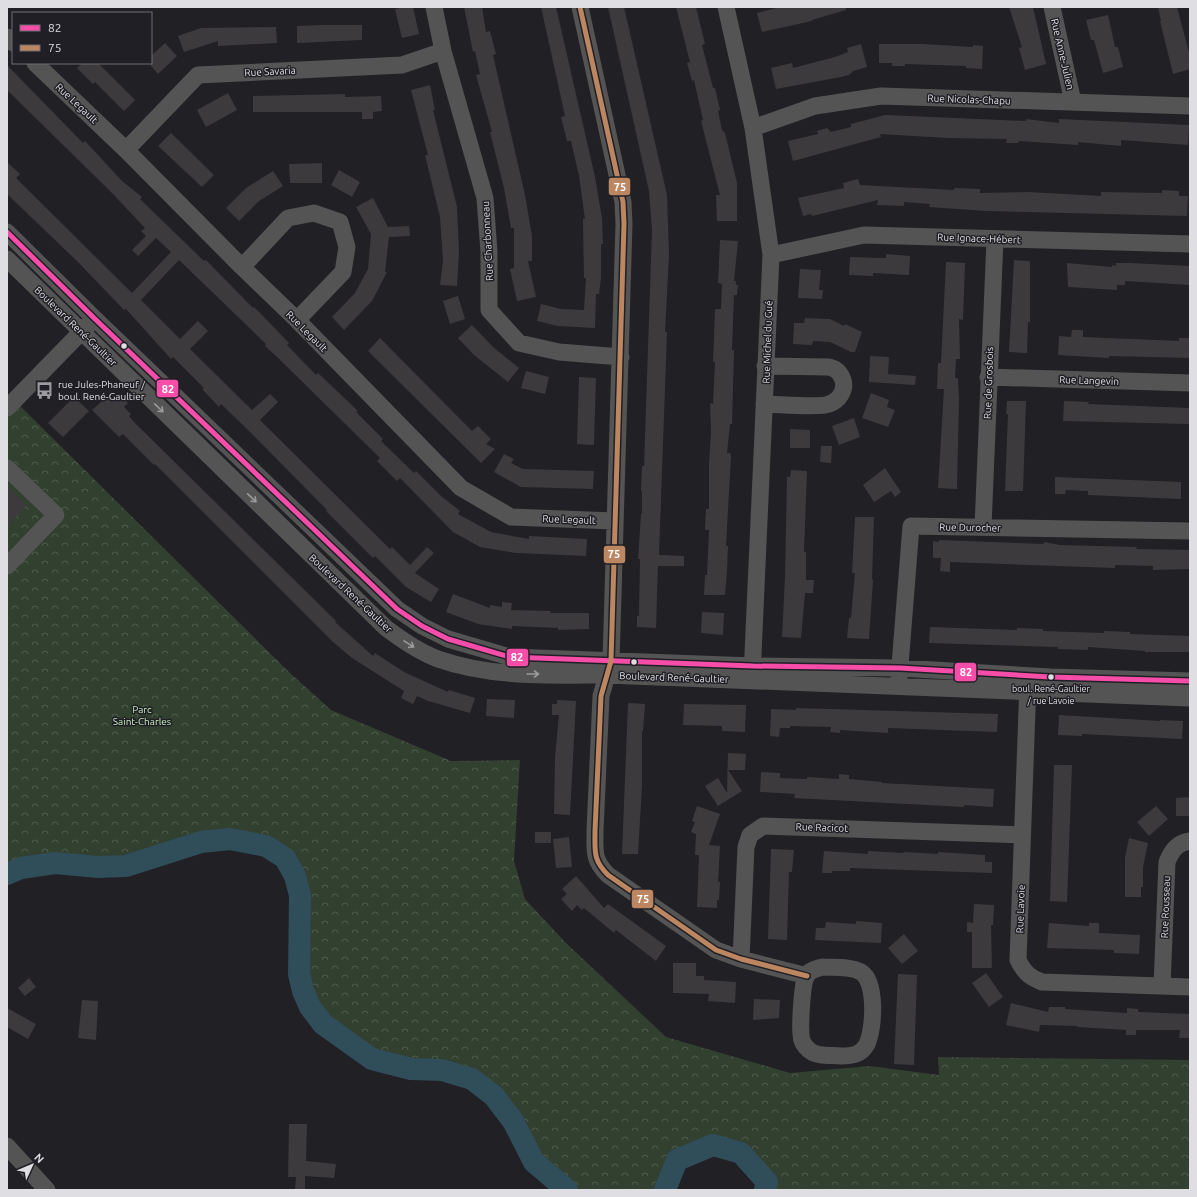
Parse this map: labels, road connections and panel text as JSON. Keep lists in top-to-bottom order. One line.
{"streets":{"street":["Rue Anne-Julien","Rue Savaria","Rue Nicolas-Chapu","Rue Legault","Rue Ignace-Hébert","Rue Charbonneau","Boulevard René-Gaultier","Rue Michel du Gué","Rue Langevin","Rue de Grosbois","Rue Durocher","Rue Racicot","Rue Rousseau","Rue Lavoie"]},"crossings":[["Rue Anne-Julien","Rue Nicolas-Chapu"],["Rue Savaria","Rue Legault"],["Rue Savaria","Rue Charbonneau"],["Rue Nicolas-Chapu","Rue Michel du Gué"],["Rue Ignace-Hébert","Rue Michel du Gué"],["Rue Ignace-Hébert","Rue de Grosbois"],["Boulevard René-Gaultier","Rue Michel du Gué"],["Boulevard René-Gaultier","Rue Durocher"],["Boulevard René-Gaultier","Rue Lavoie"],["Rue Langevin","Rue de Grosbois"],["Rue de Grosbois","Rue Durocher"],["Rue Racicot","Rue Lavoie"],["Rue Rousseau","Rue Lavoie"]],"parks":["Parc Saint-Charles"],"places":{"bus stop":["rue Jules-Phaneuf / boul. René-Gaultier"],"other":["boul. René-Gaultier / rue Lavoie"]},"lines":["transit line 75","transit line 82"],"legend":["82","75"],"north":"top right"}
